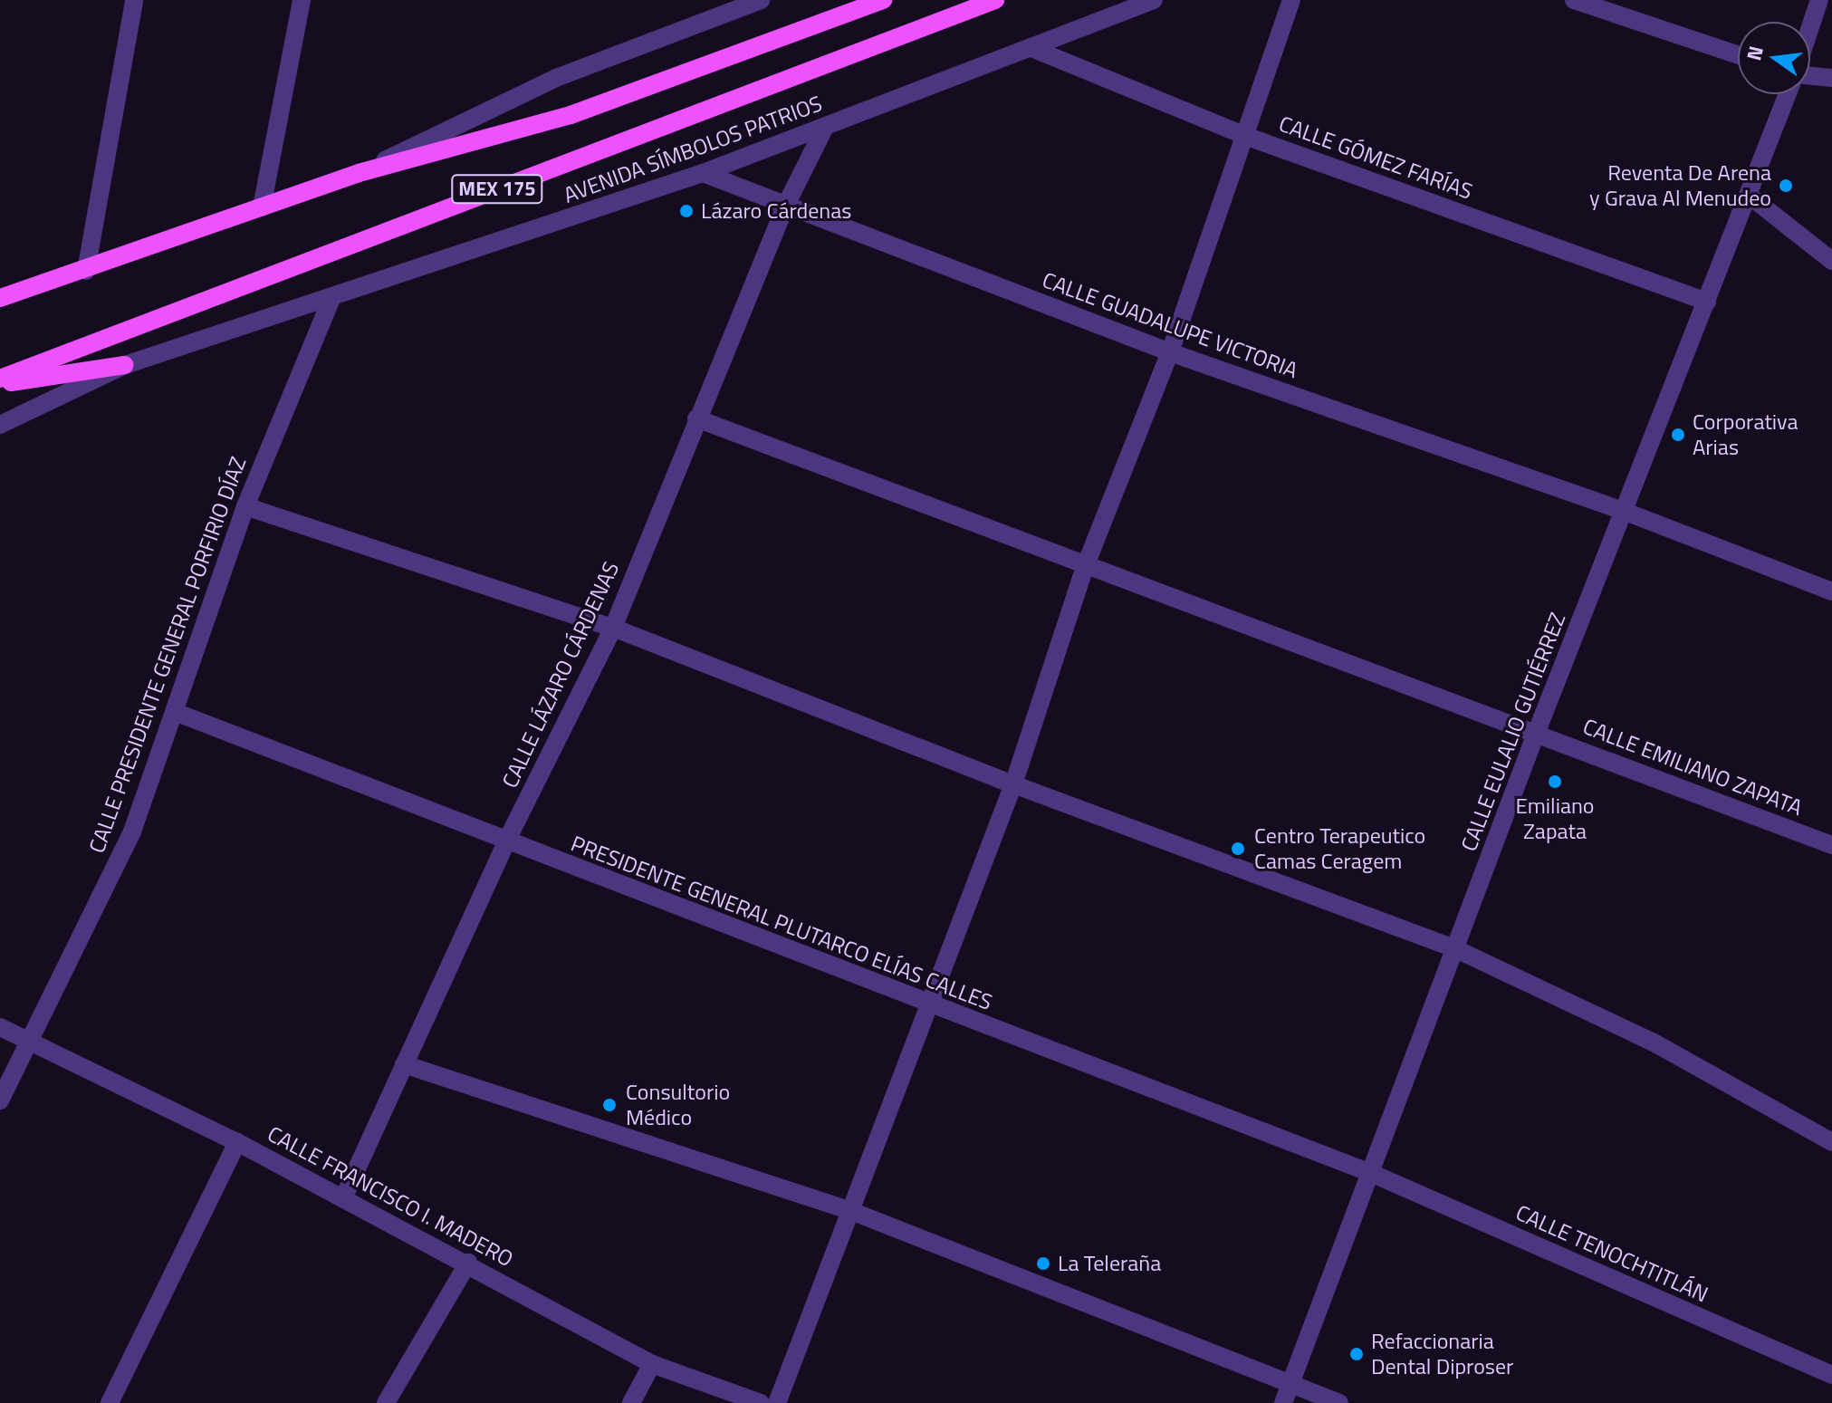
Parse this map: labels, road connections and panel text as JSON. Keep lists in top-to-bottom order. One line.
{"streets":{"main road":["AVENIDA SÍMBOLOS PATRIOS","MEX 175"],"street":["CALLE GÓMEZ FARÍAS","CALLE GUADALUPE VICTORIA","CALLE PRESIDENTE GENERAL PORFIRIO DÍAZ","CALLE LÁZARO CÁRDENAS","CALLE EULALIO GUTIÉRREZ","CALLE EMILIANO ZAPATA","PRESIDENTE GENERAL PLUTARCO ELÍAS CALLES","CALLE FRANCISCO I. MADERO","CALLE TENOCHTITLÁN"]},"crossings":[["AVENIDA SÍMBOLOS PATRIOS","CALLE GÓMEZ FARÍAS"],["AVENIDA SÍMBOLOS PATRIOS","CALLE GUADALUPE VICTORIA"],["AVENIDA SÍMBOLOS PATRIOS","CALLE PRESIDENTE GENERAL PORFIRIO DÍAZ"],["AVENIDA SÍMBOLOS PATRIOS","CALLE LÁZARO CÁRDENAS"],["CALLE GÓMEZ FARÍAS","CALLE EULALIO GUTIÉRREZ"],["CALLE GUADALUPE VICTORIA","CALLE LÁZARO CÁRDENAS"],["CALLE GUADALUPE VICTORIA","CALLE EULALIO GUTIÉRREZ"],["CALLE PRESIDENTE GENERAL PORFIRIO DÍAZ","PRESIDENTE GENERAL PLUTARCO ELÍAS CALLES"],["CALLE PRESIDENTE GENERAL PORFIRIO DÍAZ","CALLE FRANCISCO I. MADERO"],["CALLE LÁZARO CÁRDENAS","CALLE EMILIANO ZAPATA"],["CALLE LÁZARO CÁRDENAS","PRESIDENTE GENERAL PLUTARCO ELÍAS CALLES"],["CALLE LÁZARO CÁRDENAS","CALLE FRANCISCO I. MADERO"],["CALLE EULALIO GUTIÉRREZ","CALLE EMILIANO ZAPATA"],["CALLE EULALIO GUTIÉRREZ","PRESIDENTE GENERAL PLUTARCO ELÍAS CALLES"],["CALLE EULALIO GUTIÉRREZ","CALLE TENOCHTITLÁN"],["PRESIDENTE GENERAL PLUTARCO ELÍAS CALLES","CALLE TENOCHTITLÁN"]],"places":["Reventa De Arena y Grava Al Menudeo","Lázaro Cárdenas","Corporativa Arias","Emiliano Zapata","Centro Terapeutico Camas Ceragem","Consultorio Médico","La Teleraña","Refaccionaria Dental Diproser"],"north":"left"}
